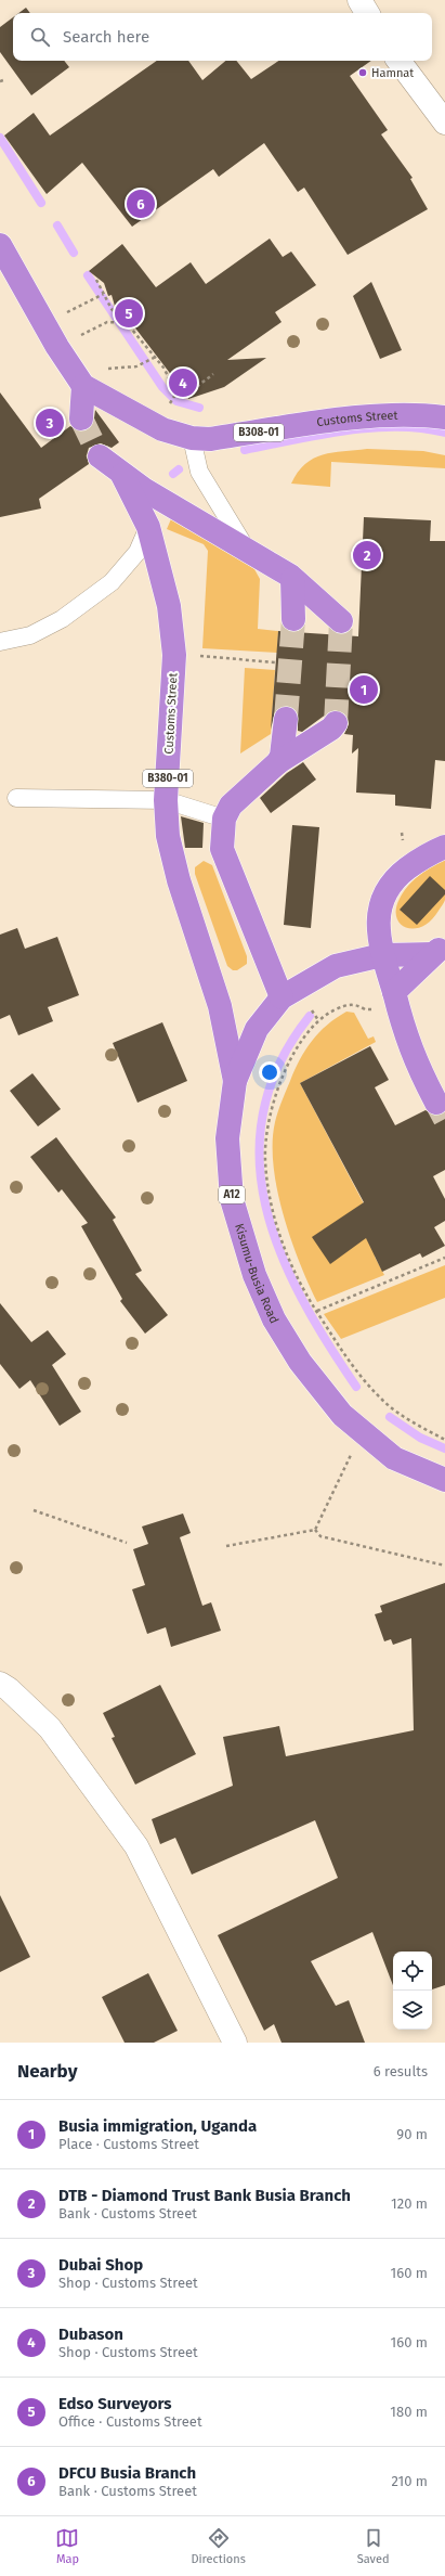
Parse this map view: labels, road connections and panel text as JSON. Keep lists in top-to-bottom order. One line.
{"streets":{"highway":["Customs Street","B308-01","B380-01","A12","Kisumu-Busia Road"]},"crossings":[["Customs Street","Kisumu-Busia Road"],["A12","Kisumu-Busia Road"]],"places":["Hamnat"],"page":{"search":"Search here","pins":["6","5","4","3","2","1"],"heading":["Nearby","6 results"],"list":[{"mark":"1","name":"Busia immigration, Uganda","note":"Place · Customs Street","value":"90 m"},{"mark":"2","name":"DTB - Diamond Trust Bank Busia Branch","note":"Bank · Customs Street","value":"120 m"},{"mark":"3","name":"Dubai Shop","note":"Shop · Customs Street","value":"160 m"},{"mark":"4","name":"Dubason","note":"Shop · Customs Street","value":"160 m"},{"mark":"5","name":"Edso Surveyors","note":"Office · Customs Street","value":"180 m"},{"mark":"6","name":"DFCU Busia Branch","note":"Bank · Customs Street","value":"210 m"}],"nav":["Map","Directions","Saved"]}}
